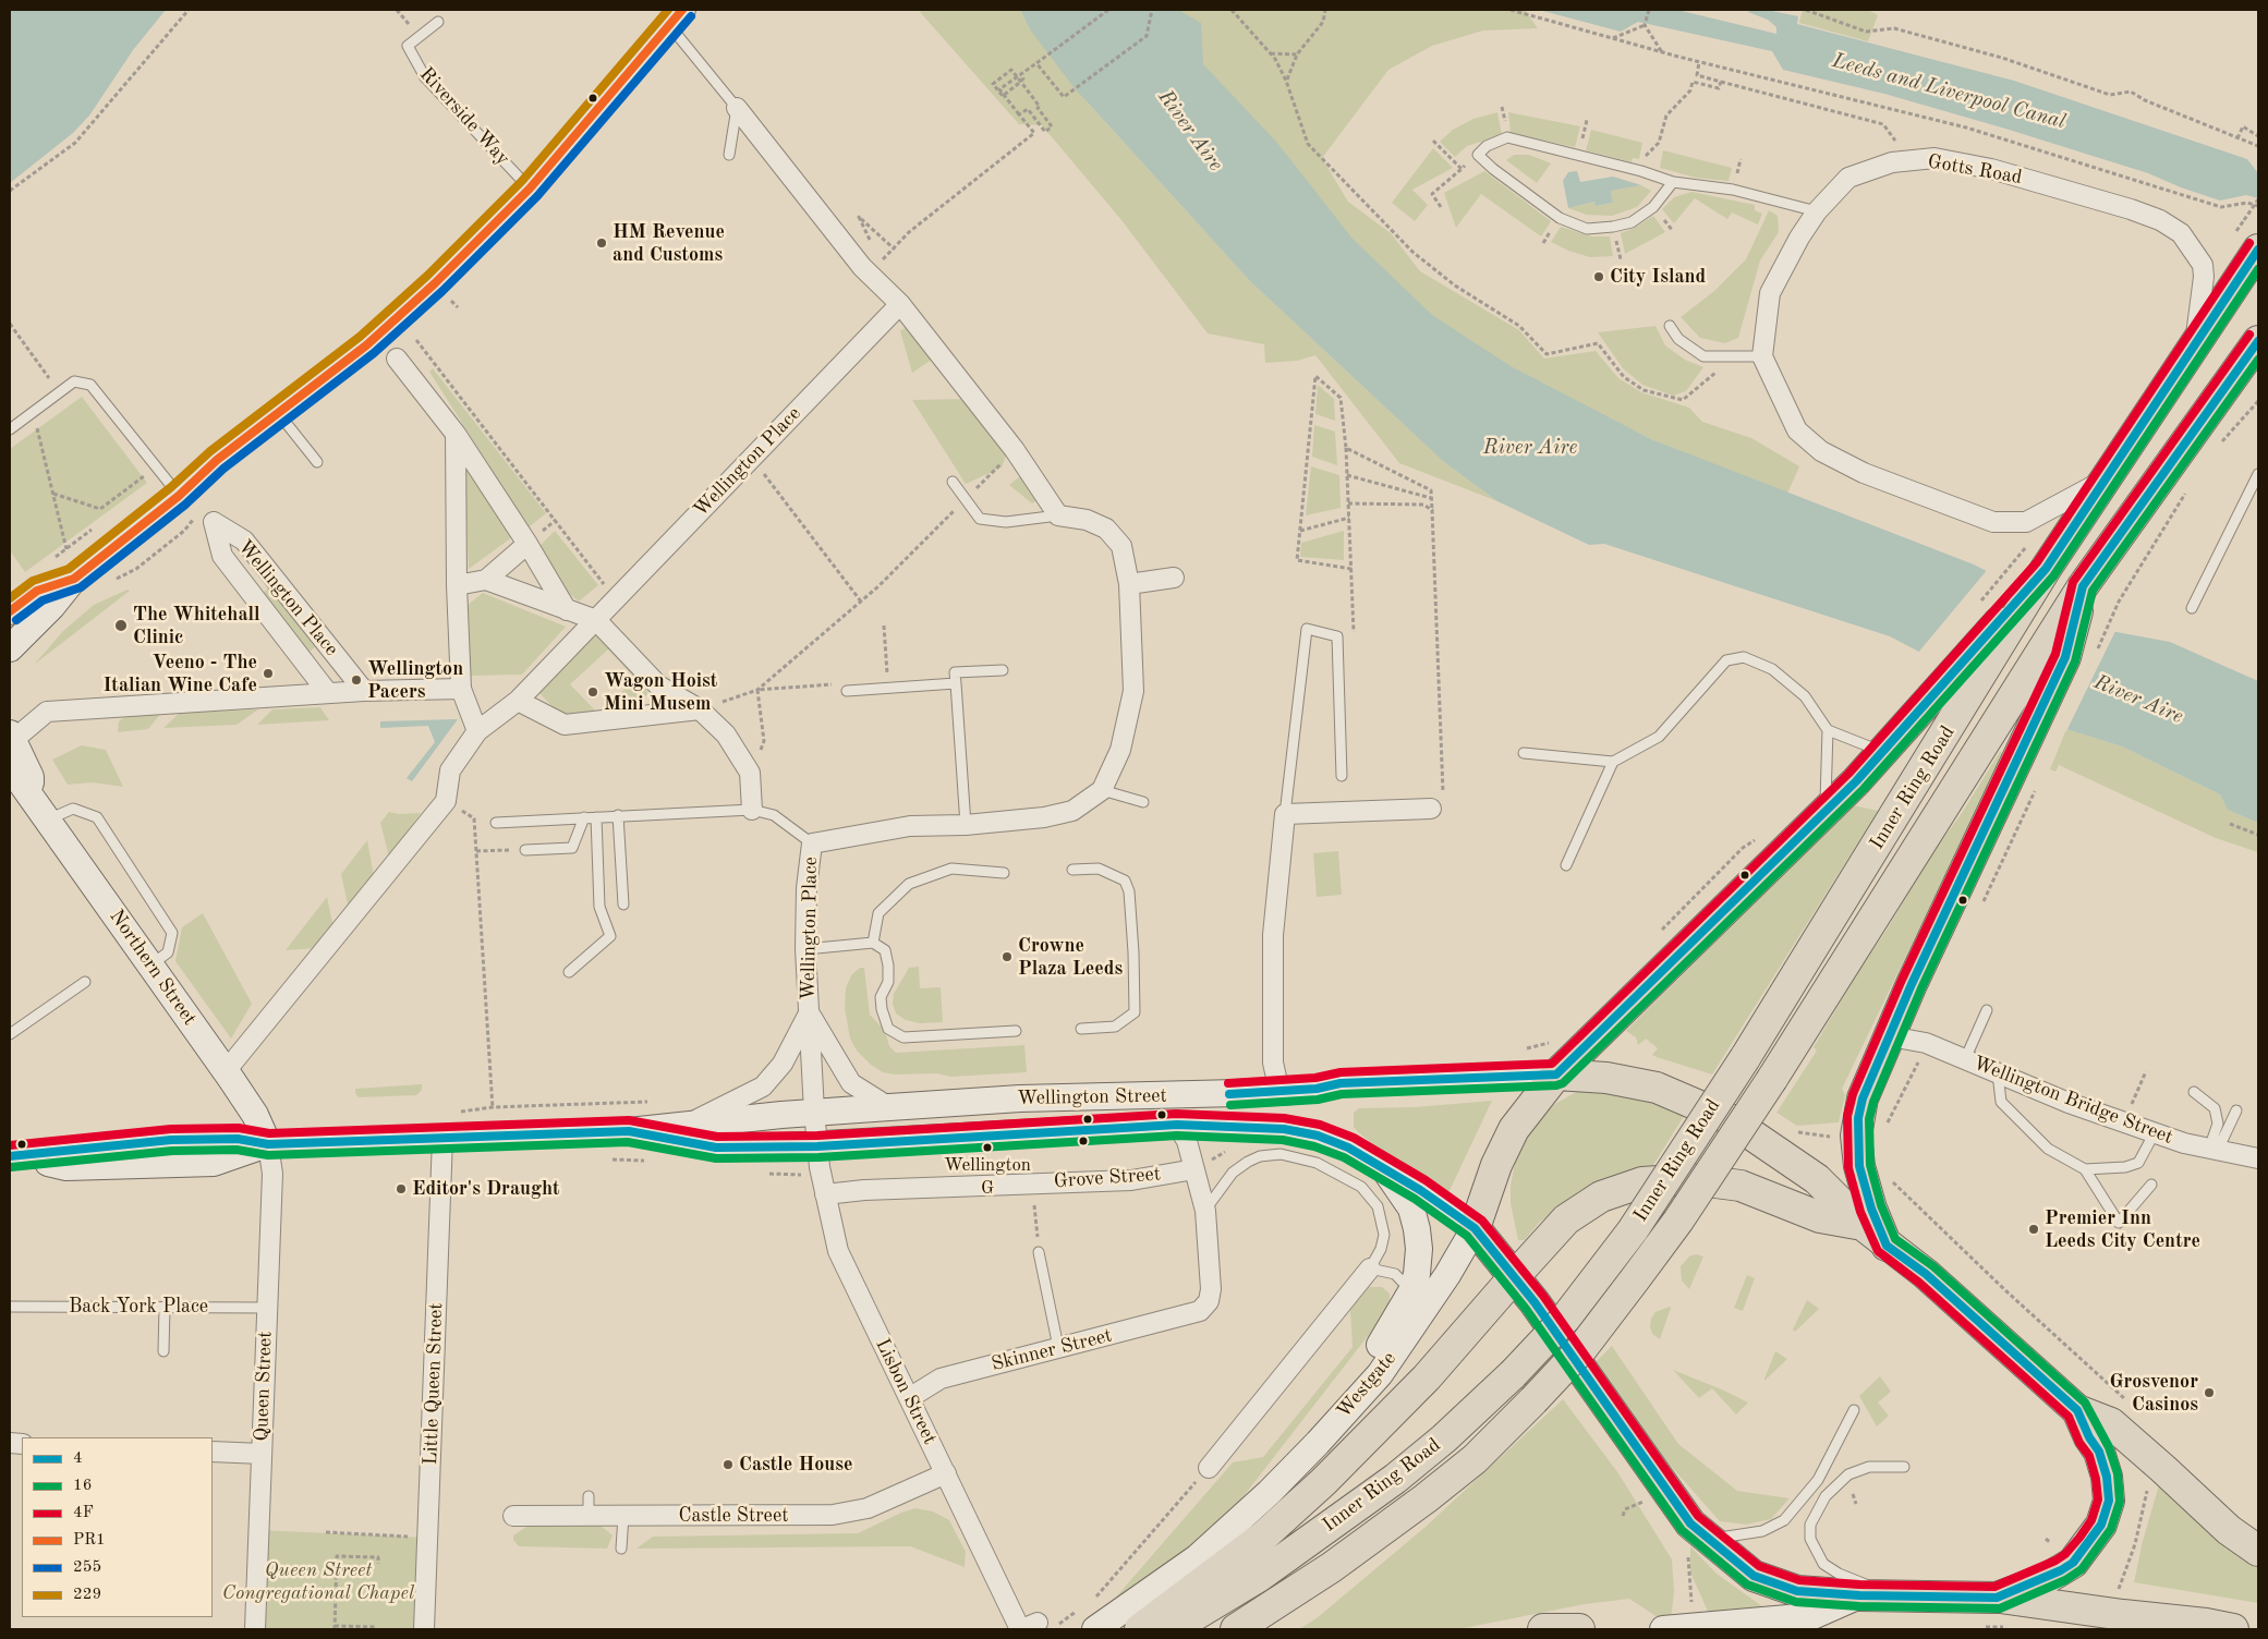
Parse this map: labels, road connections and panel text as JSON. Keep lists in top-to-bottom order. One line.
{"streets":{"main road":["Inner Ring Road","Westgate"],"street":["Gotts Road","Wellington Place","Northern Street","Wellington Street","Wellington Bridge Street","Grove Street","Skinner Street","Little Queen Street","Queen Street","Lisbon Street","Castle Street"],"lane":["Riverside Way","Back York Place"]},"crossings":[["Wellington Place","Wellington Street"],["Wellington Place","Lisbon Street"],["Inner Ring Road","Westgate"],["Northern Street","Wellington Street"],["Northern Street","Queen Street"],["Wellington Street","Little Queen Street"],["Wellington Street","Westgate"],["Wellington Street","Queen Street"],["Wellington Street","Lisbon Street"],["Grove Street","Lisbon Street"],["Back York Place","Queen Street"],["Skinner Street","Lisbon Street"],["Lisbon Street","Castle Street"]],"water":["Leeds and Liverpool Canal","River Aire"],"parks":["Queen Street Congregational Chapel"],"places":["HM Revenue and Customs","City Island","The Whitehall Clinic","Veeno - The Italian Wine Cafe","Wellington Pacers","Wagon Hoist Mini Musem","Crowne Plaza Leeds","Wellington G","Editor's Draught","Premier Inn Leeds City Centre","Grosvenor Casinos","Castle House"],"lines":["transit line PR1","transit line 229","transit line 255","transit line 4F","transit line 4","transit line 16"],"legend":["4","16","4F","PR1","255","229"]}
